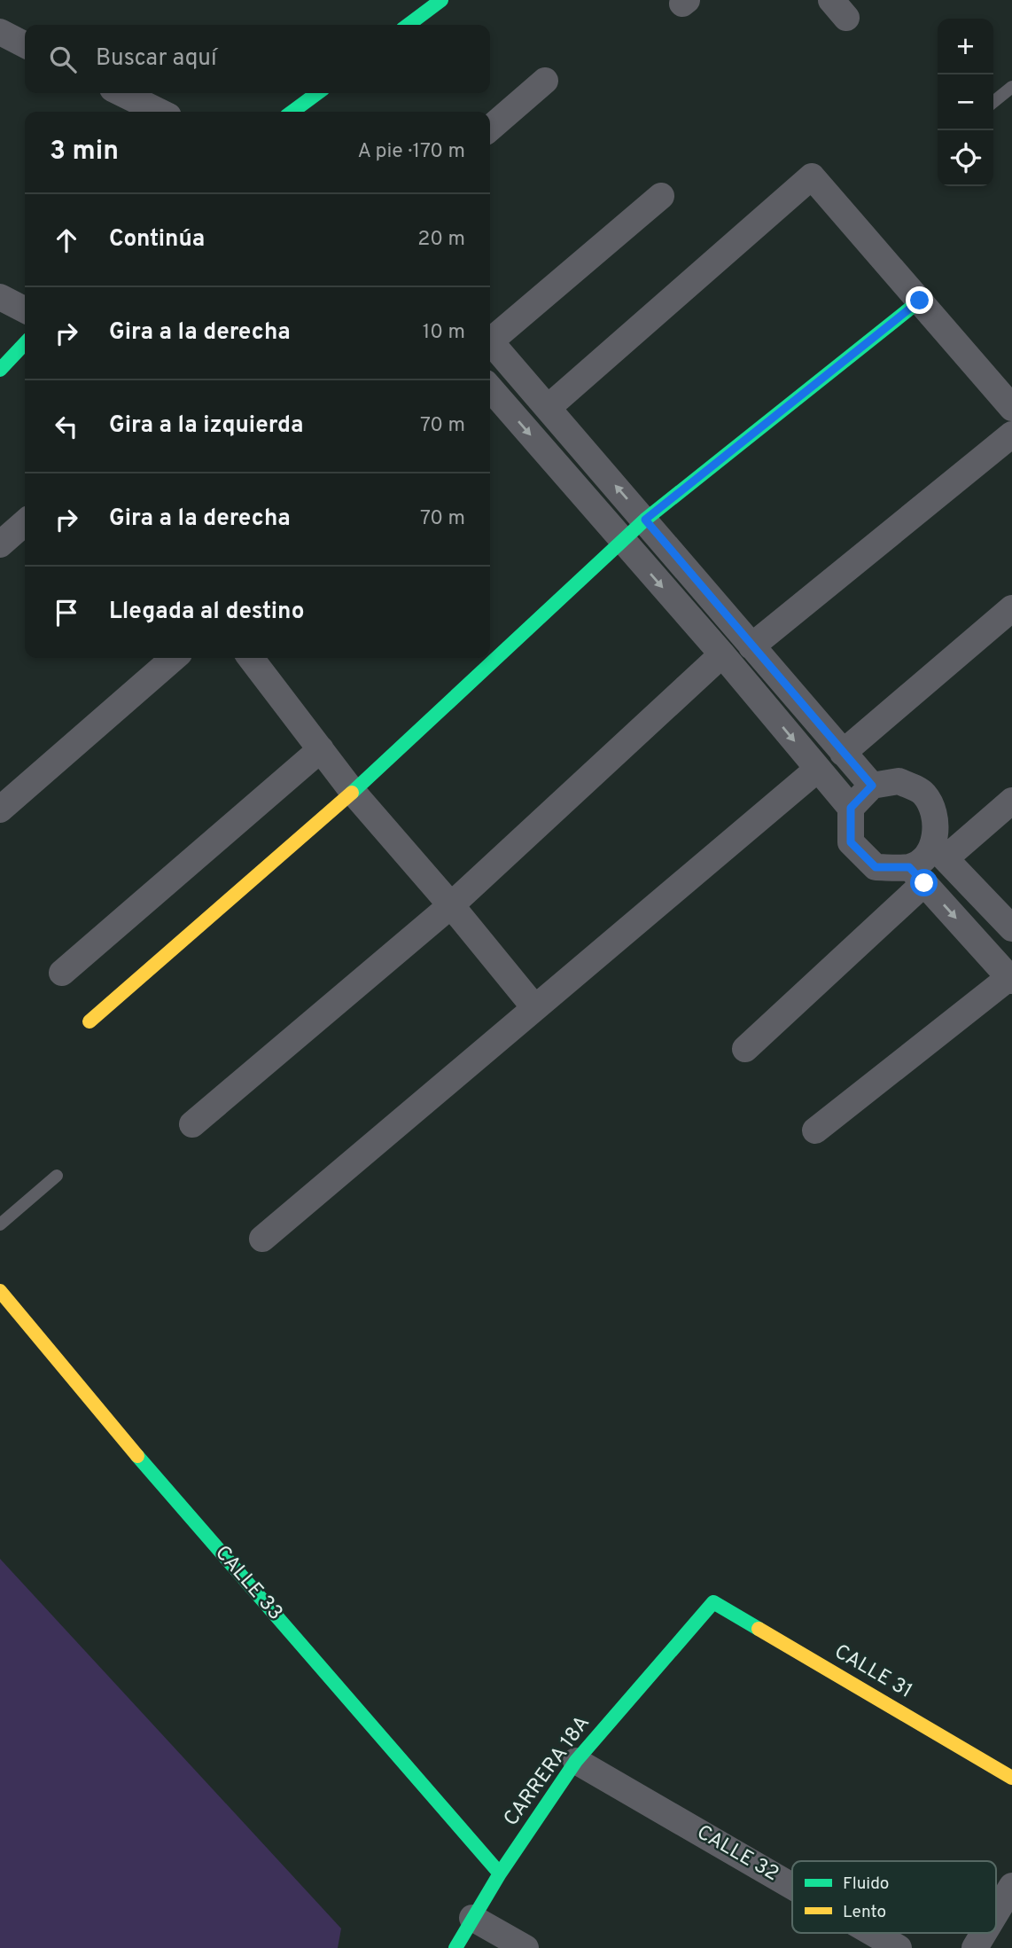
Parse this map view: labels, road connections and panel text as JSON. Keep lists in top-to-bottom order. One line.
{"streets":{"street":["CALLE 33","CALLE 31","CARRERA 18A","CALLE 32"]},"crossings":[["CALLE 33","CARRERA 18A"],["CALLE 31","CARRERA 18A"],["CARRERA 18A","CALLE 32"]],"legend":["Fluido","Lento"],"page":{"map_buttons":["+","−"],"search":"Buscar aquí","heading":["3 min","A pie · 170 m"],"list":[["Continúa","20 m"],["Gira a la derecha","10 m"],["Gira a la izquierda","70 m"],["Gira a la derecha","70 m"],"Llegada al destino"]}}
